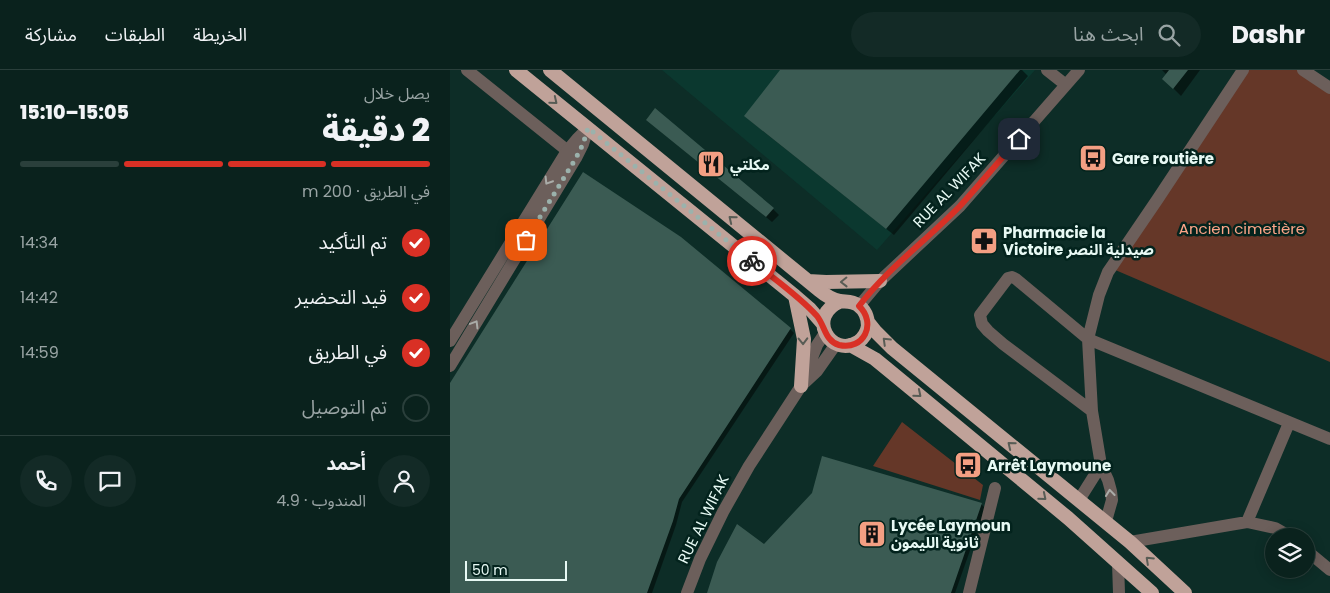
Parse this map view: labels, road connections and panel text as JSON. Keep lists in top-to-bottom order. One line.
{"streets":{"street":["RUE AL WIFAK"]},"parks":["Ancien cimetière"],"places":{"bus stop":["Gare routière","Arrêt Laymoune"],"restaurant":["مكلتي"],"pharmacy":["Pharmacie la Victoire صيدلية النصر"],"building":["Lycée Laymoun ثانوية الليمون"]},"scale_bar":"50 m","page":{"header":"Dashr","search":"ابحث هنا","nav":["الخريطة","الطبقات","مشاركة"],"heading":["2 دقيقة","يصل خلال","15:05–15:10"],"panel":["أحمد","المندوب · 4.9"],"bar":"في الطريق · 200 m","list":[["تم التأكيد","14:34"],["قيد التحضير","14:42"],["في الطريق","14:59"],"تم التوصيل"],"scale":"50 m"}}
